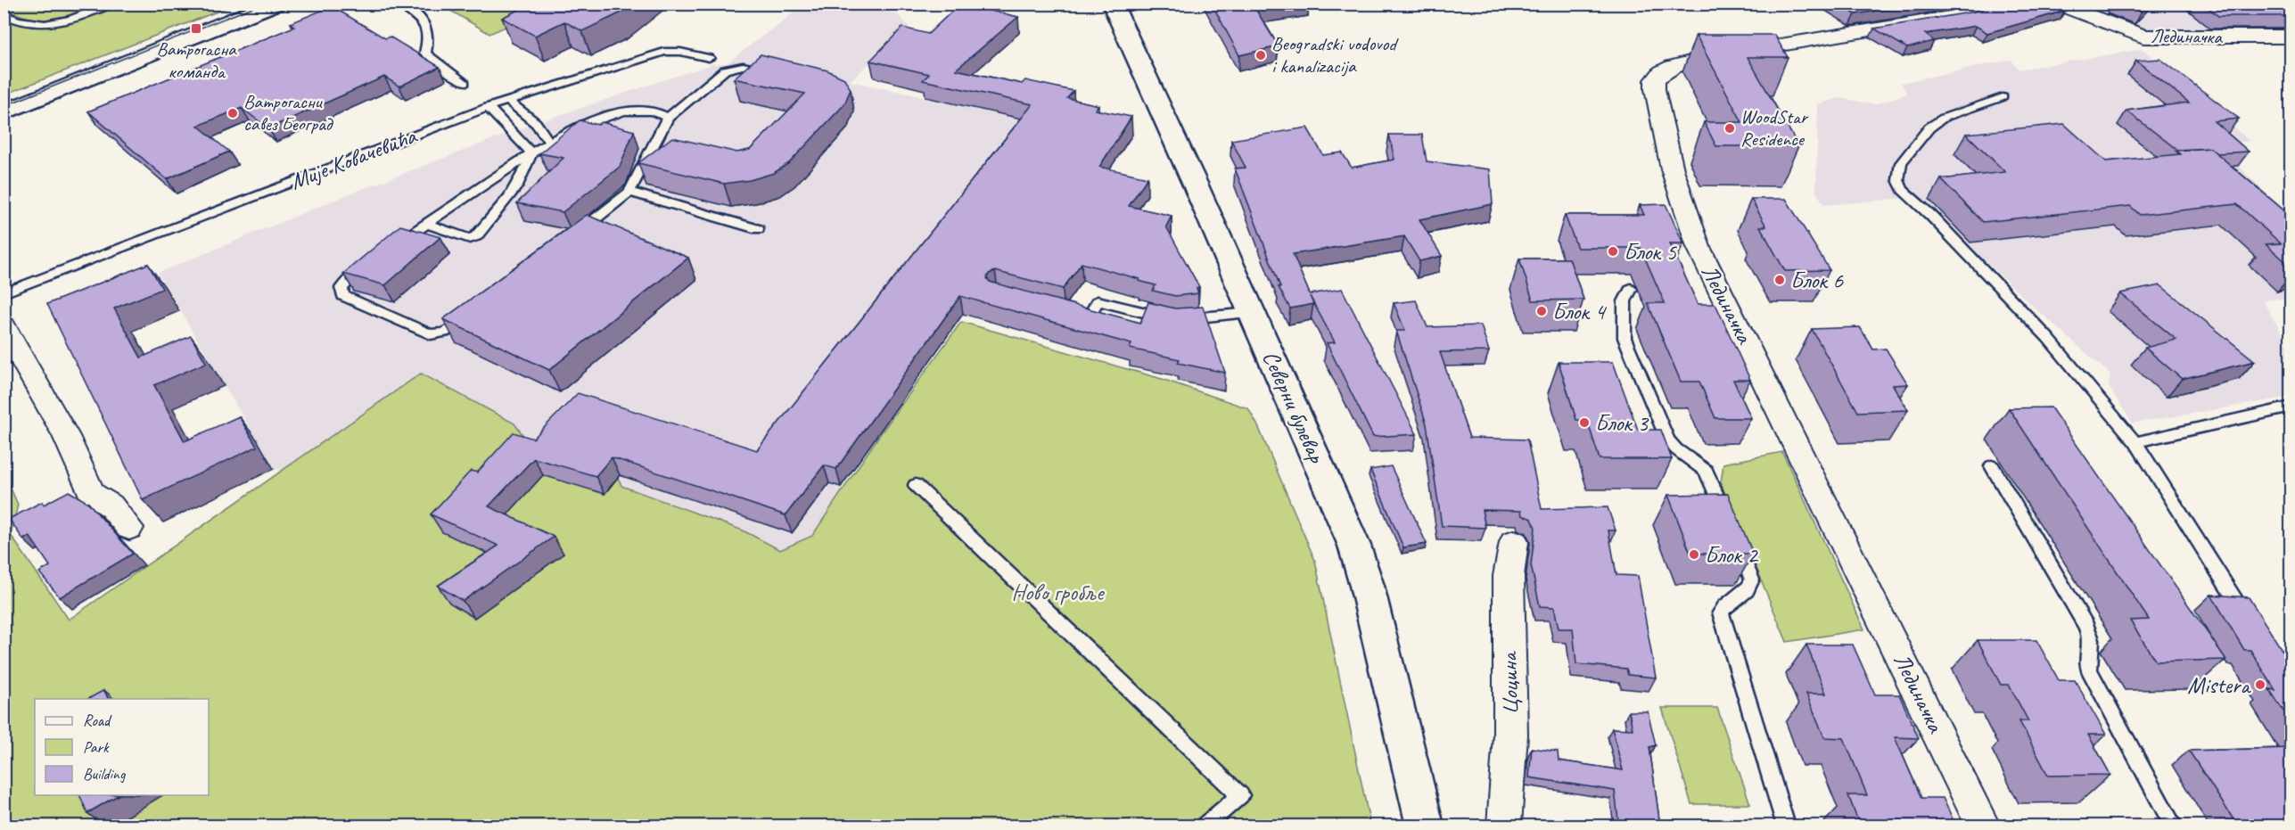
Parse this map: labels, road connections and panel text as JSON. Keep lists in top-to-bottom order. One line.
{"streets":{"street":["Лединачка","Северни булевар","Цоцина"],"lane":["Мије Ковачевића"]},"parks":["Ново гробље"],"places":{"transit":["Ватрогасна команда"],"other":["Beogradski vodovod i kanalizacija","Ватрогасни савез Београд","WoodStar Residence","Блок 5","Блок 6","Блок 4","Блок 3","Блок 2","Mistera"]},"legend":["Road","Park","Building"]}
